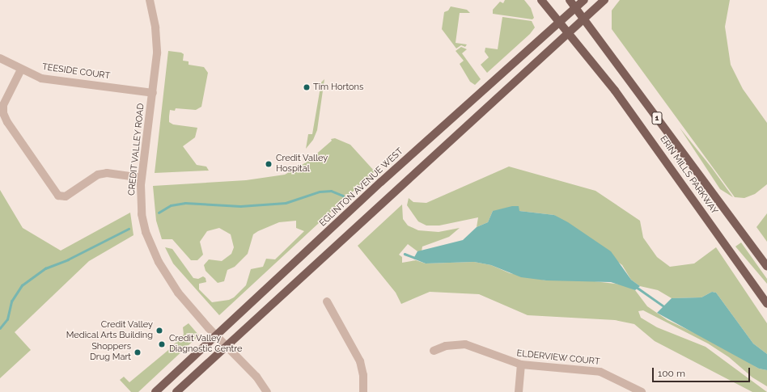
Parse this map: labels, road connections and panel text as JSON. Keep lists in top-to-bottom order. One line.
{"streets":{"main road":["1","ERIN MILLS PARKWAY","EGLINTON AVENUE WEST"],"street":["TEESIDE COURT","CREDIT VALLEY ROAD","ELDERVIEW COURT"]},"crossings":[["TEESIDE COURT","CREDIT VALLEY ROAD"],["CREDIT VALLEY ROAD","EGLINTON AVENUE WEST"],["ERIN MILLS PARKWAY","EGLINTON AVENUE WEST"]],"places":["Tim Hortons","Credit Valley Hospital","Credit Valley Medical Arts Building","Credit Valley Diagnostic Centre","Shoppers Drug Mart"],"scale_bar":"100 m"}
